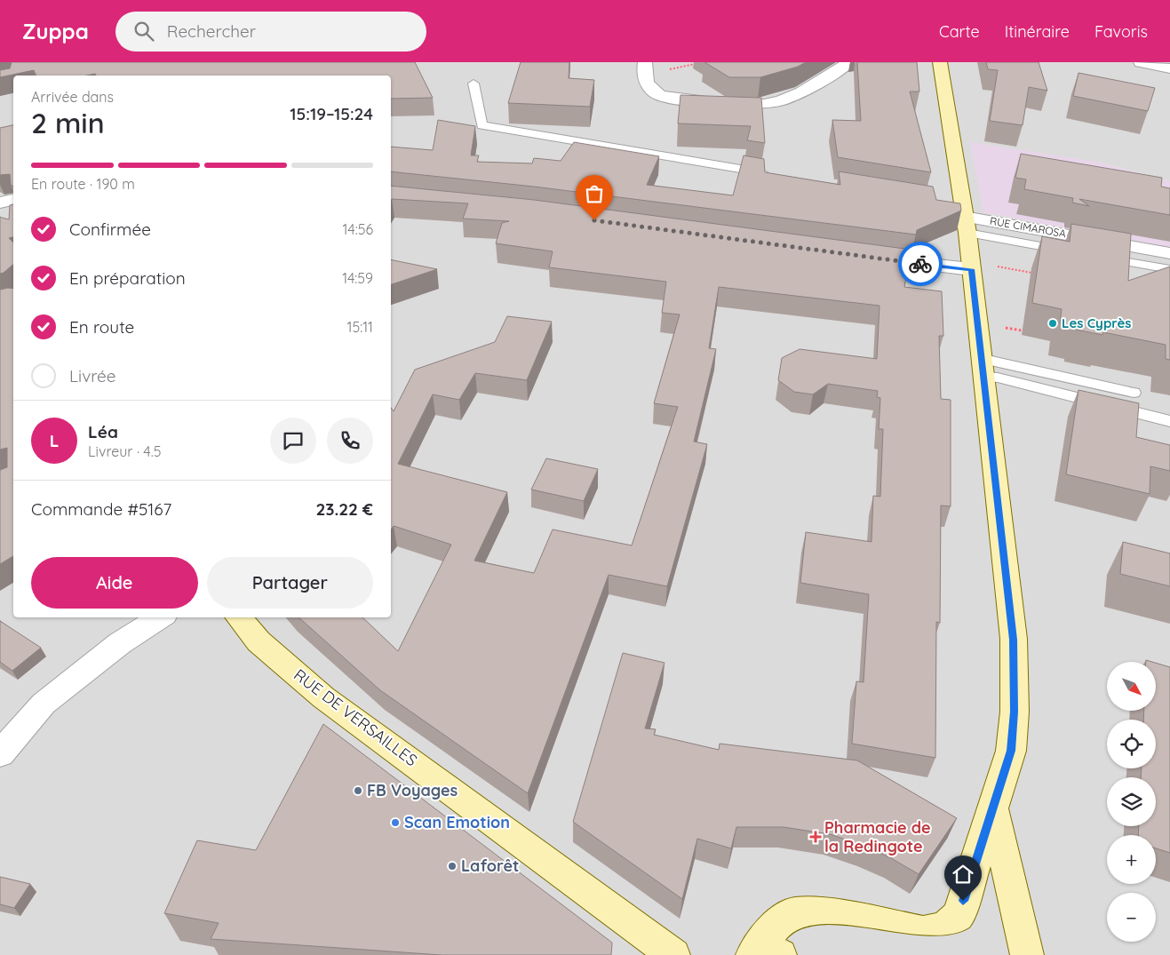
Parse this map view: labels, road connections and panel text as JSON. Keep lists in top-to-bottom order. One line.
{"streets":{"street":["RUE CIMAROSA","RUE DE VERSAILLES"]},"places":{"other":["Les Cyprès","FB Voyages","Scan Emotion","Laforêt"],"health":["Pharmacie de la Redingote"]},"north":"bottom right","page":{"header":"Zuppa","search":"Rechercher","nav":["Carte","Itinéraire","Favoris"],"heading":["2 min","Arrivée dans","15:19–15:24"],"panel":["Léa","Livreur · 4.5","Commande #5167","23.22 €"],"bar":"En route · 190 m","list":[["Confirmée","14:56"],["En préparation","14:59"],["En route","15:11"],"Livrée"],"round":"L","buttons":["Aide","Partager"],"map_buttons":["+","−"]}}
